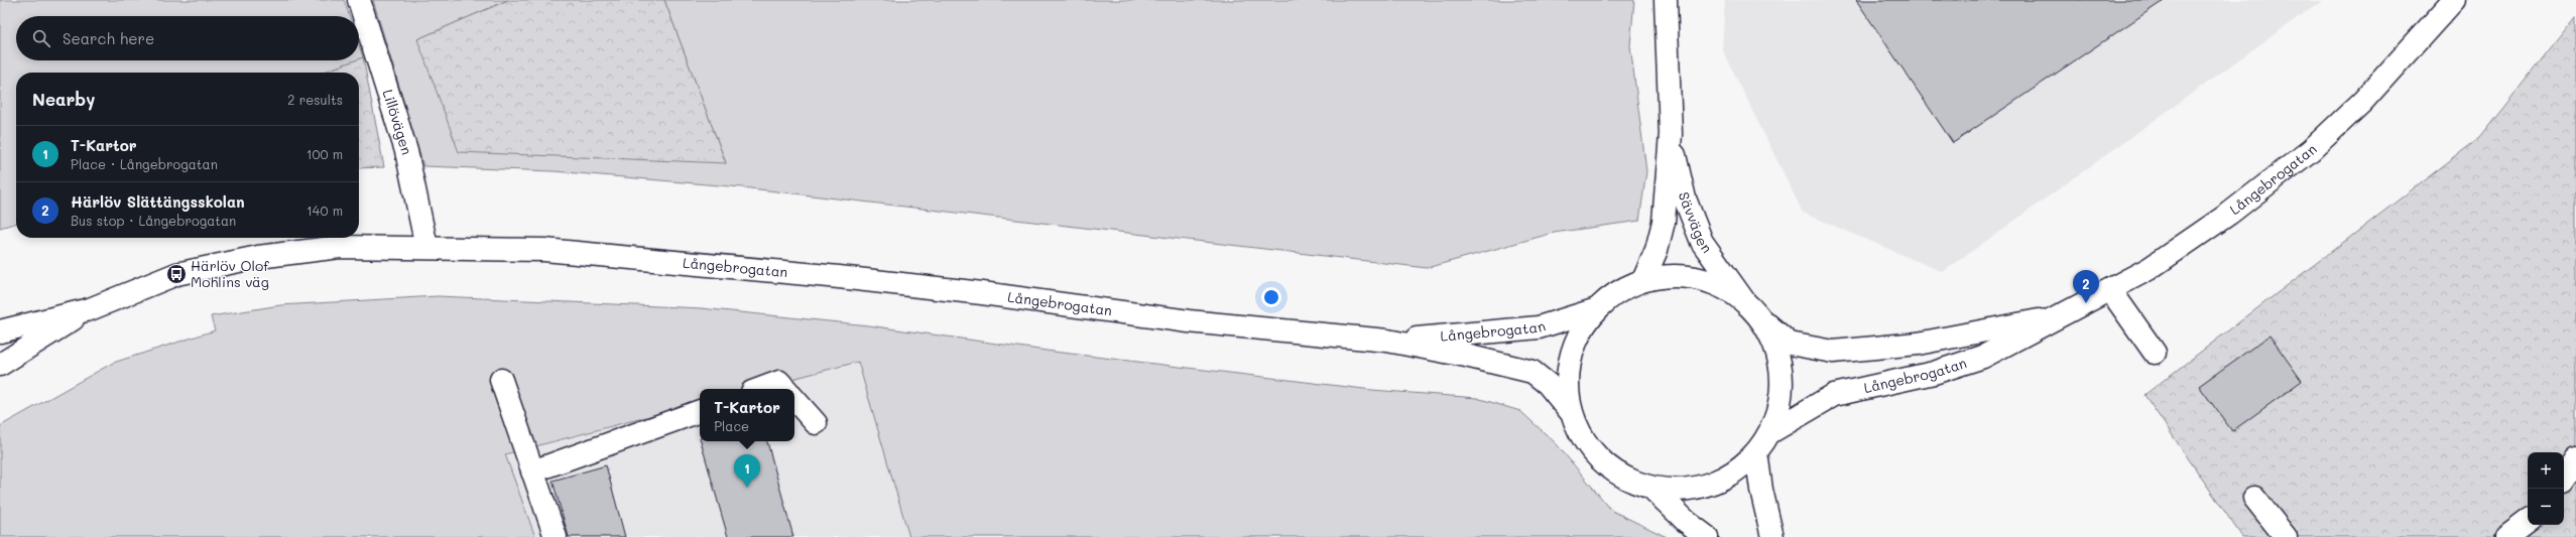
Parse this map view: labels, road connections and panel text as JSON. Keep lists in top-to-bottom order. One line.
{"streets":{"main road":["Lillövägen","Långebrogatan","Sävvägen"]},"crossings":[["Lillövägen","Långebrogatan"]],"places":{"bus stop":["Härlöv Olof Mohlins väg"]},"page":{"search":"Search here","heading":["Nearby","2 results"],"list":[{"mark":"1","name":"T-Kartor","note":"Place · Långebrogatan","value":"100 m"},{"mark":"2","name":"Härlöv Slättängsskolan","note":"Bus stop · Långebrogatan","value":"140 m"}],"pins":["2","1"],"popup":["T-Kartor","Place"],"map_buttons":["+","−"]}}
